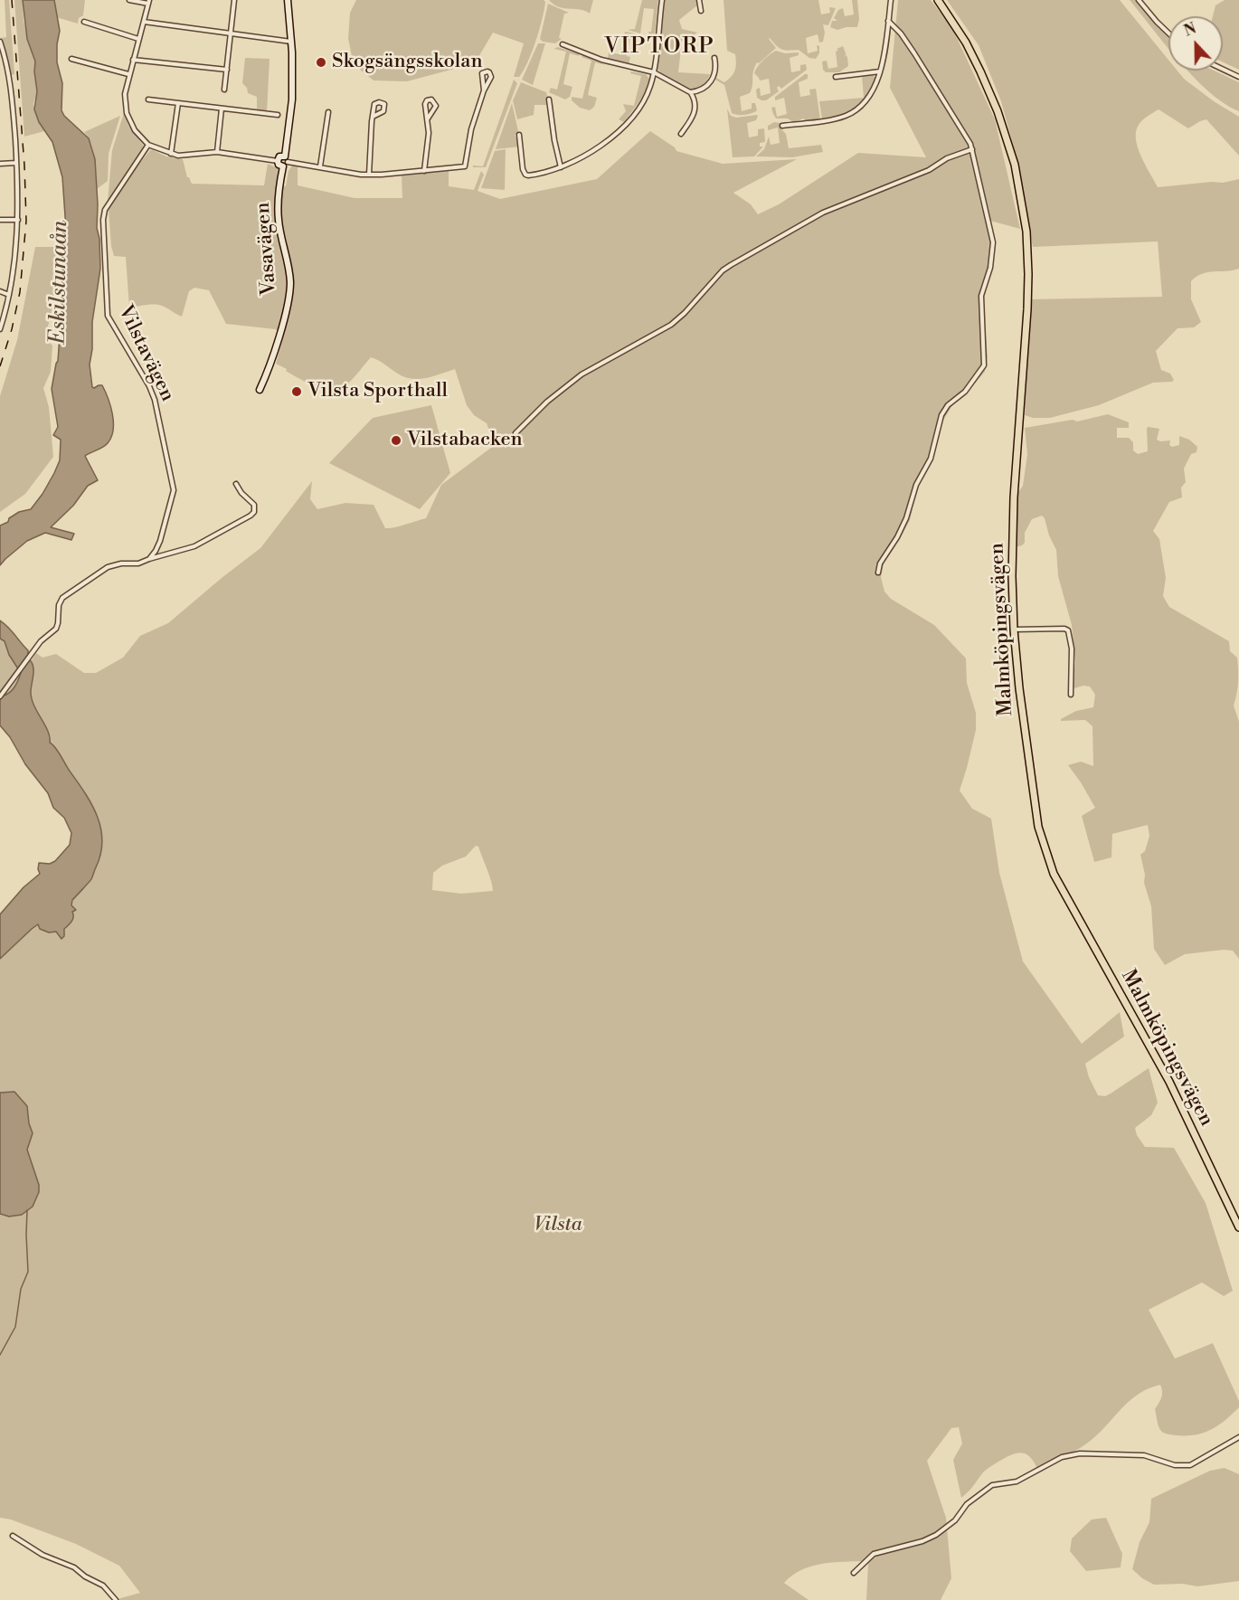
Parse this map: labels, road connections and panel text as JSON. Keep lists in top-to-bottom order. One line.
{"streets":{"main road":["Malmköpingsvägen"],"street":["Vasavägen","Vilstavägen"]},"districts":["VIPTORP"],"water":["Eskilstunaån"],"parks":["Vilsta"],"places":["Skogsängsskolan","Vilsta Sporthall","Vilstabacken"],"north":"top"}
